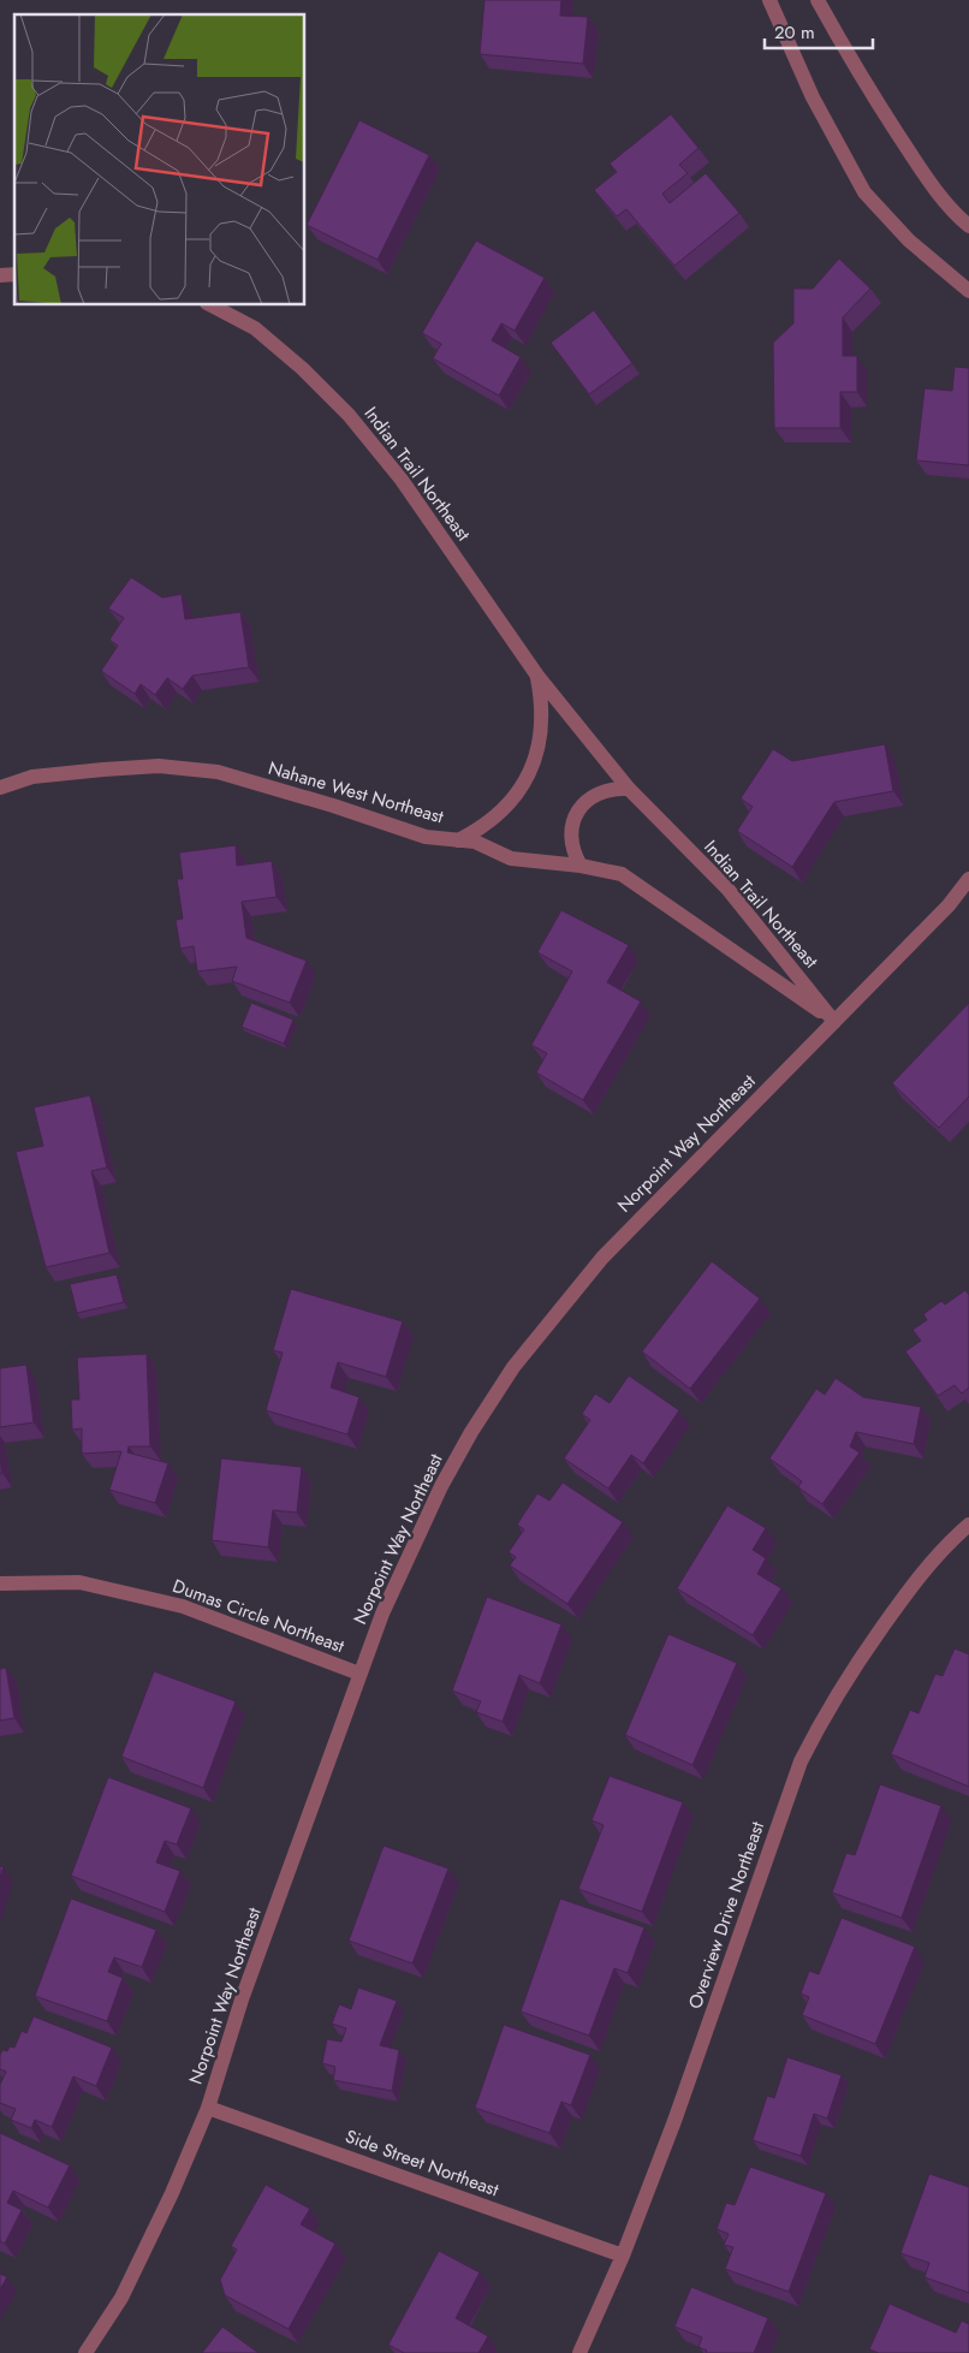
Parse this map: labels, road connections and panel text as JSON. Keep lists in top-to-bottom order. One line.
{"streets":{"street":["Indian Trail Northeast","Nahane West Northeast","Norpoint Way Northeast","Dumas Circle Northeast","Overview Drive Northeast","Side Street Northeast"]},"crossings":[["Indian Trail Northeast","Nahane West Northeast"],["Indian Trail Northeast","Norpoint Way Northeast"],["Nahane West Northeast","Norpoint Way Northeast"],["Norpoint Way Northeast","Dumas Circle Northeast"],["Norpoint Way Northeast","Side Street Northeast"],["Overview Drive Northeast","Side Street Northeast"]],"scale_bar":"20 m"}
